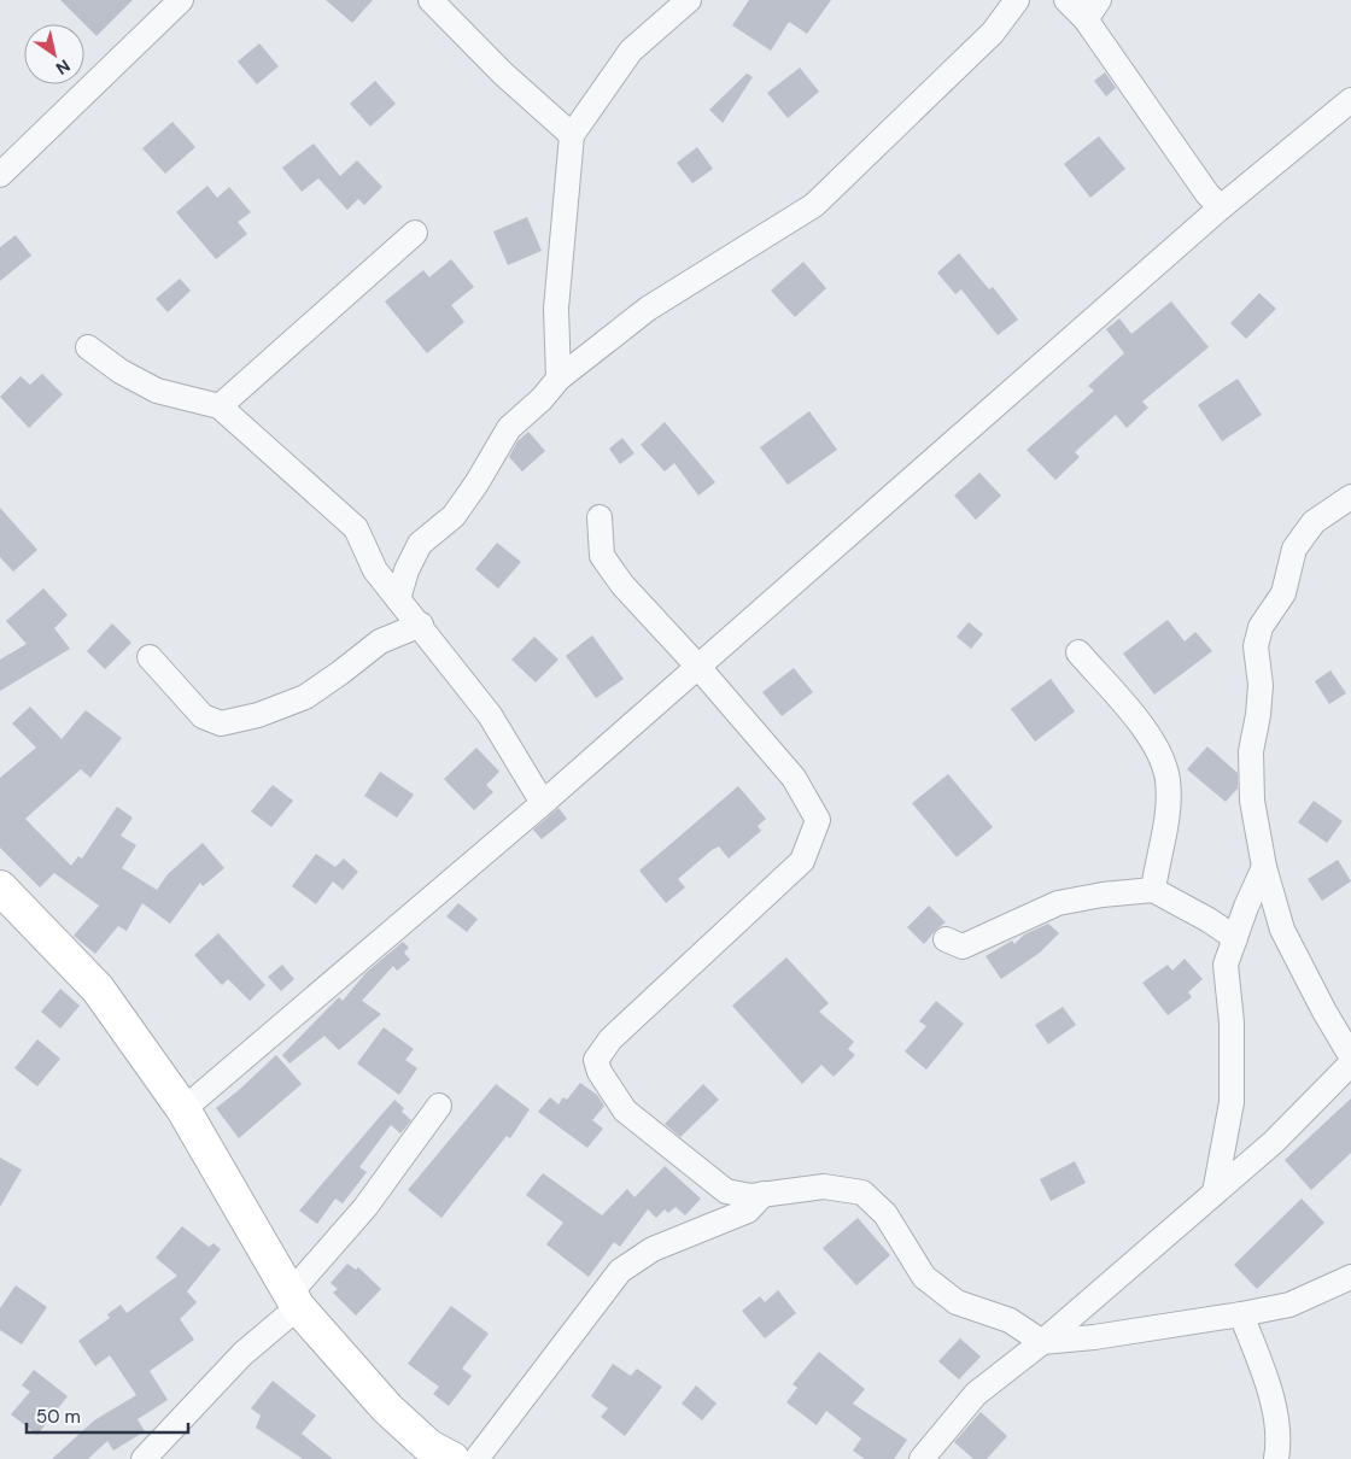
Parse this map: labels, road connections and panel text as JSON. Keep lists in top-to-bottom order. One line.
{"scale_bar":"50 m","north":"bottom right"}
